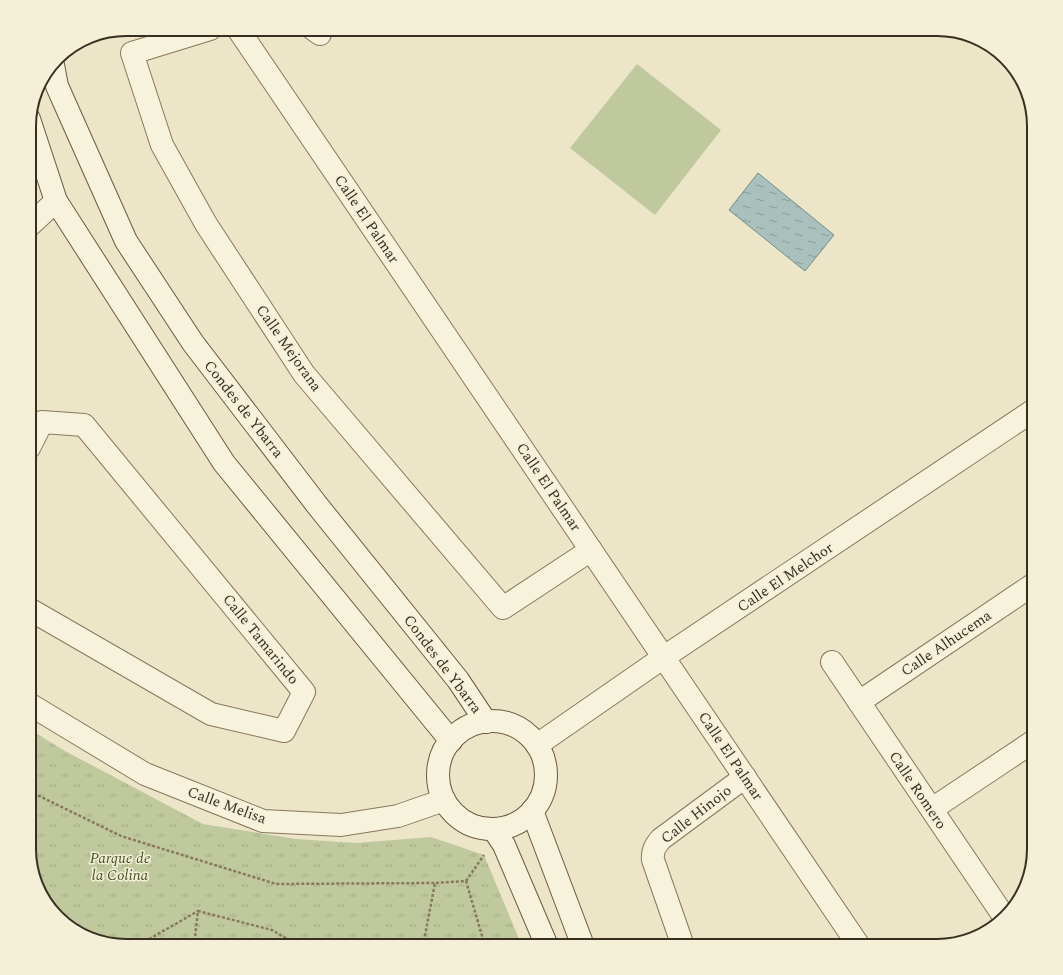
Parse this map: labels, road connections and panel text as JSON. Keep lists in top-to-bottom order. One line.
{"streets":{"street":["Calle El Palmar","Calle Mejorana","Condes de Ybarra","Calle El Melchor","Calle Tamarindo","Calle Alhucema","Calle Romero","Calle Melisa","Calle Hinojo"]},"crossings":[["Calle El Palmar","Calle Mejorana"],["Calle El Palmar","Calle El Melchor"],["Calle El Palmar","Calle Hinojo"],["Condes de Ybarra","Calle El Melchor"],["Condes de Ybarra","Calle Melisa"],["Calle El Melchor","Calle Melisa"],["Calle Alhucema","Calle Romero"]],"parks":["Parque de la Colina"]}
